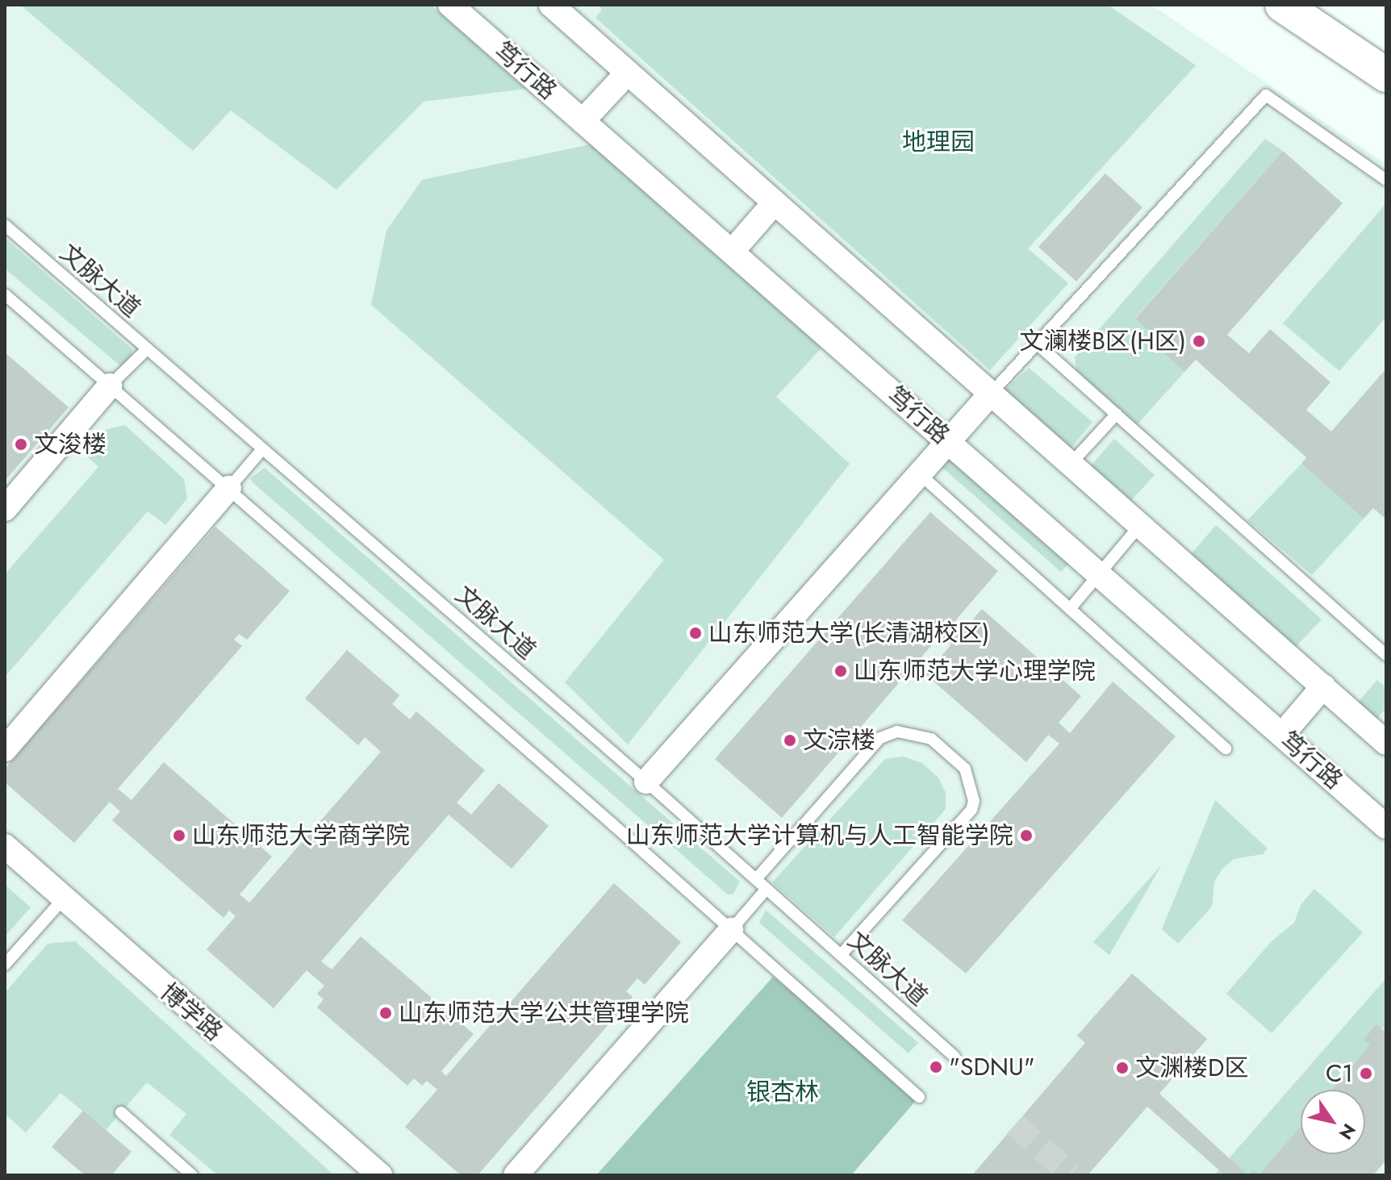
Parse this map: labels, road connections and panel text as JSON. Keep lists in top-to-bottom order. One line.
{"streets":{"street":["笃行路","博学路"],"lane":["文脉大道"]},"parks":["地理园","银杏林"],"places":["文澜楼B区(H区)","文浚楼","山东师范大学(长清湖校区)","山东师范大学心理学院","文淙楼","山东师范大学商学院","山东师范大学计算机与人工智能学院","山东师范大学公共管理学院","\"SDNU\"","文渊楼D区","C1"],"north":"bottom right"}
